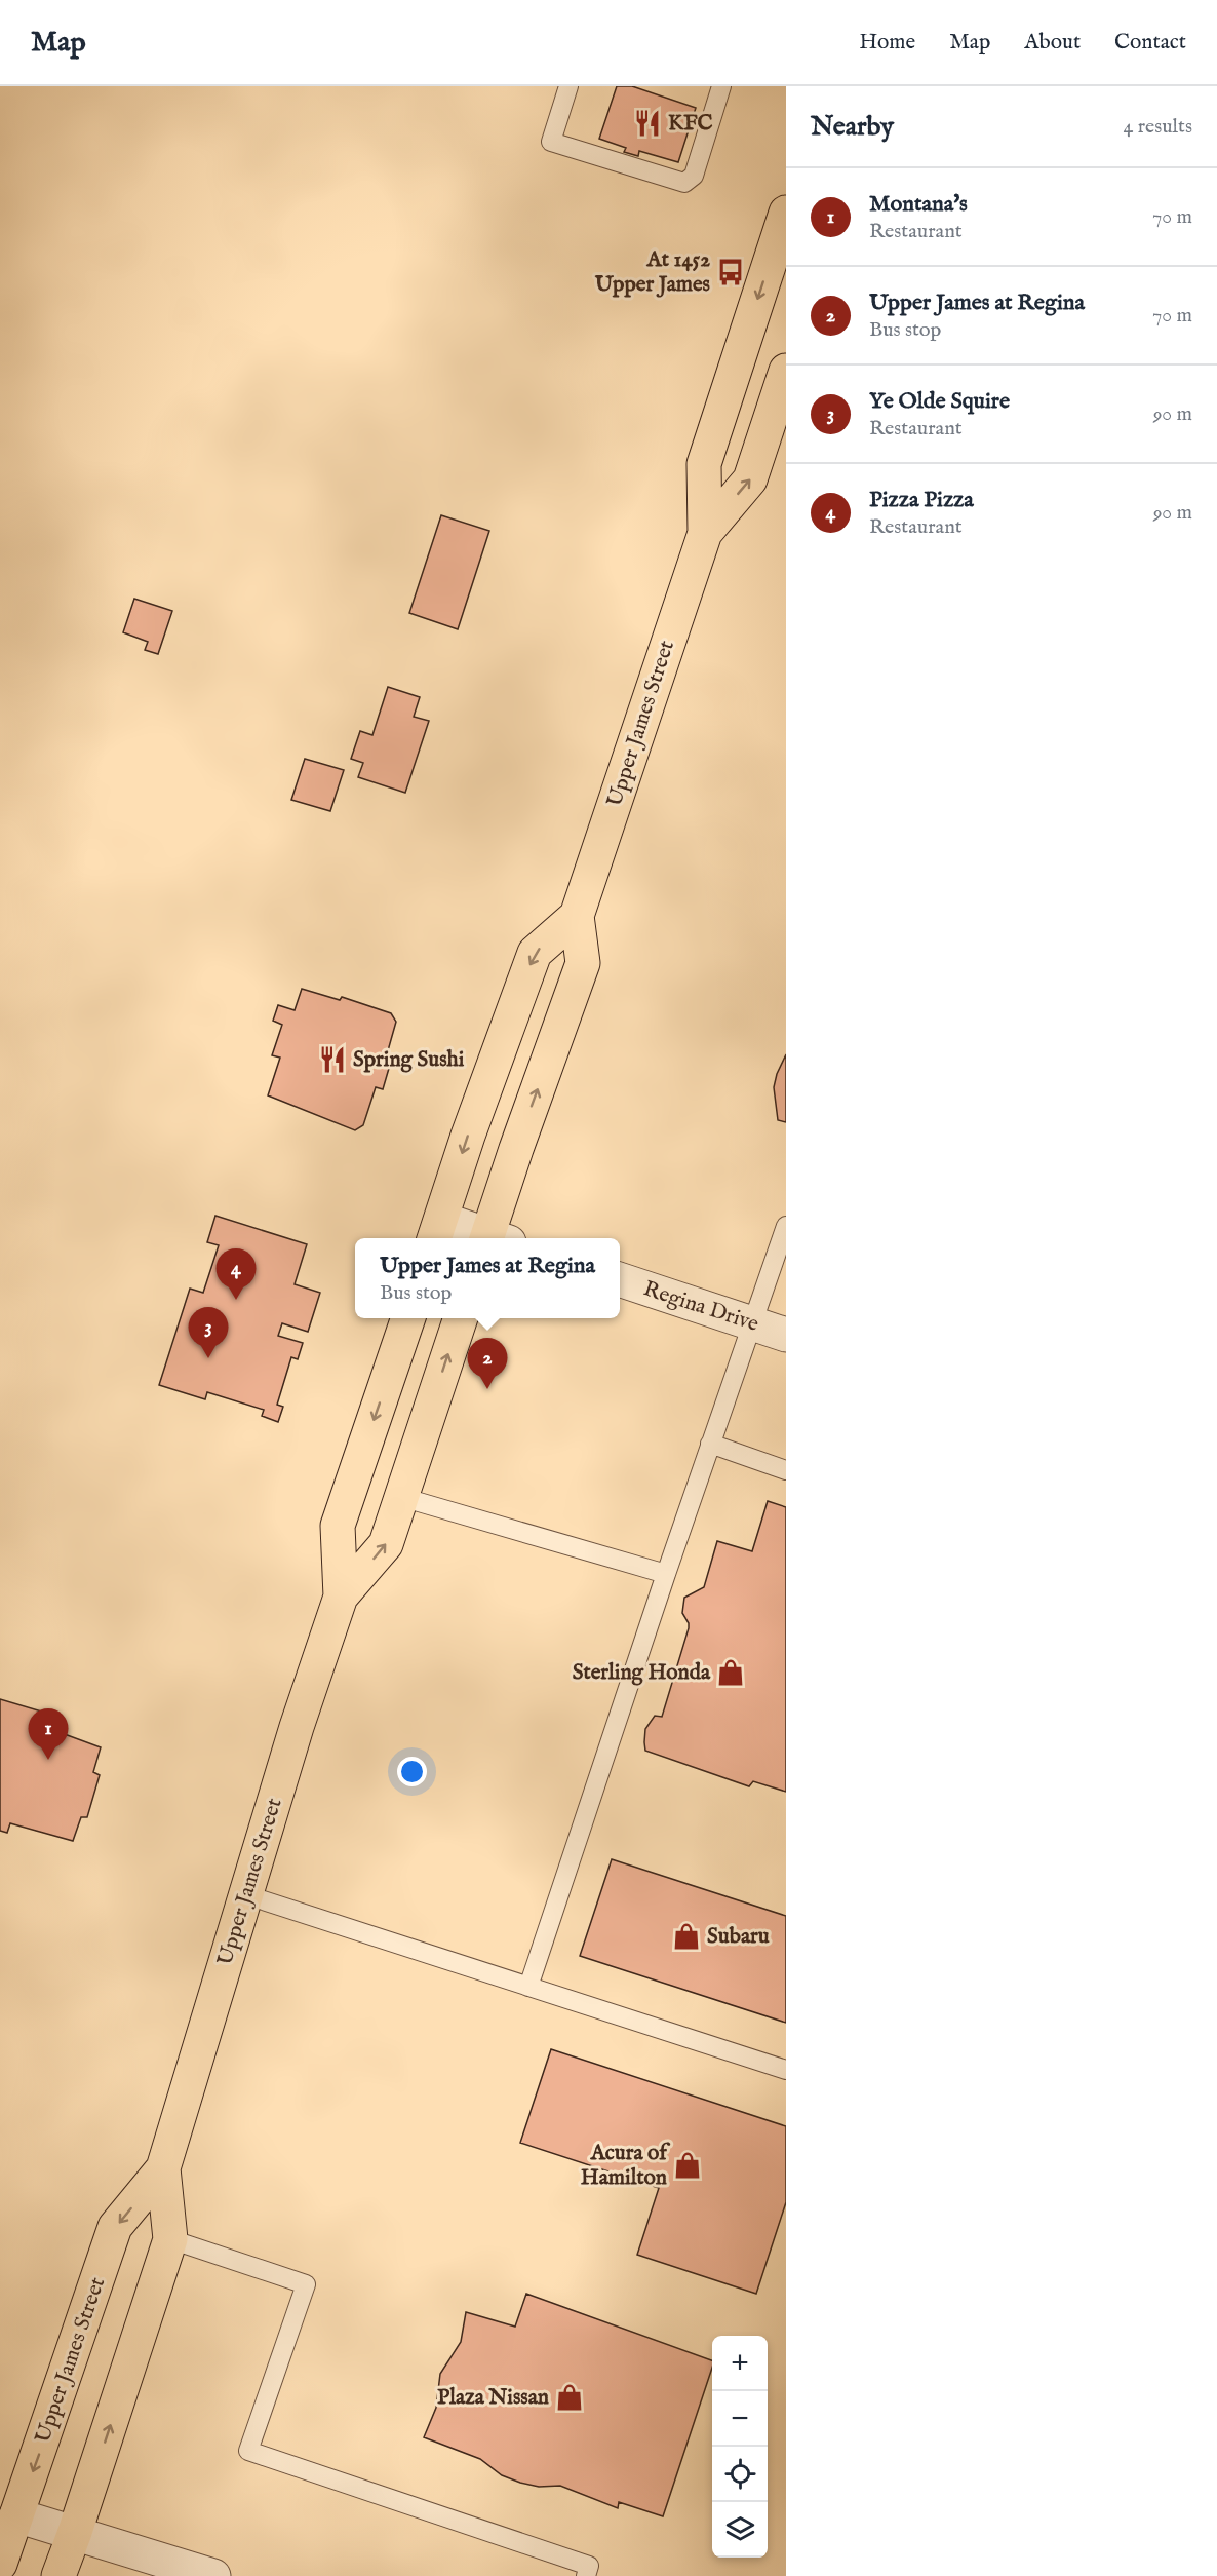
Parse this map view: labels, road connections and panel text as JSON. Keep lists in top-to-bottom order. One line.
{"streets":{"main road":["Upper James Street"],"street":["Regina Drive"]},"places":{"restaurant":["KFC","Spring Sushi"],"bus stop":["At 1452 Upper James"],"shop":["Sterling Honda","Subaru","Acura of Hamilton","Plaza Nissan"]},"page":{"header":"Map","nav":["Home","Map","About","Contact"],"heading":["Nearby","4 results"],"list":[{"mark":"1","name":"Montana's","note":"Restaurant","value":"70 m"},{"mark":"2","name":"Upper James at Regina","note":"Bus stop","value":"70 m"},{"mark":"3","name":"Ye Olde Squire","note":"Restaurant","value":"90 m"},{"mark":"4","name":"Pizza Pizza","note":"Restaurant","value":"90 m"}],"popup":["Upper James at Regina","Bus stop"],"pins":["4","3","2","1"],"map_buttons":["+","−"]}}
